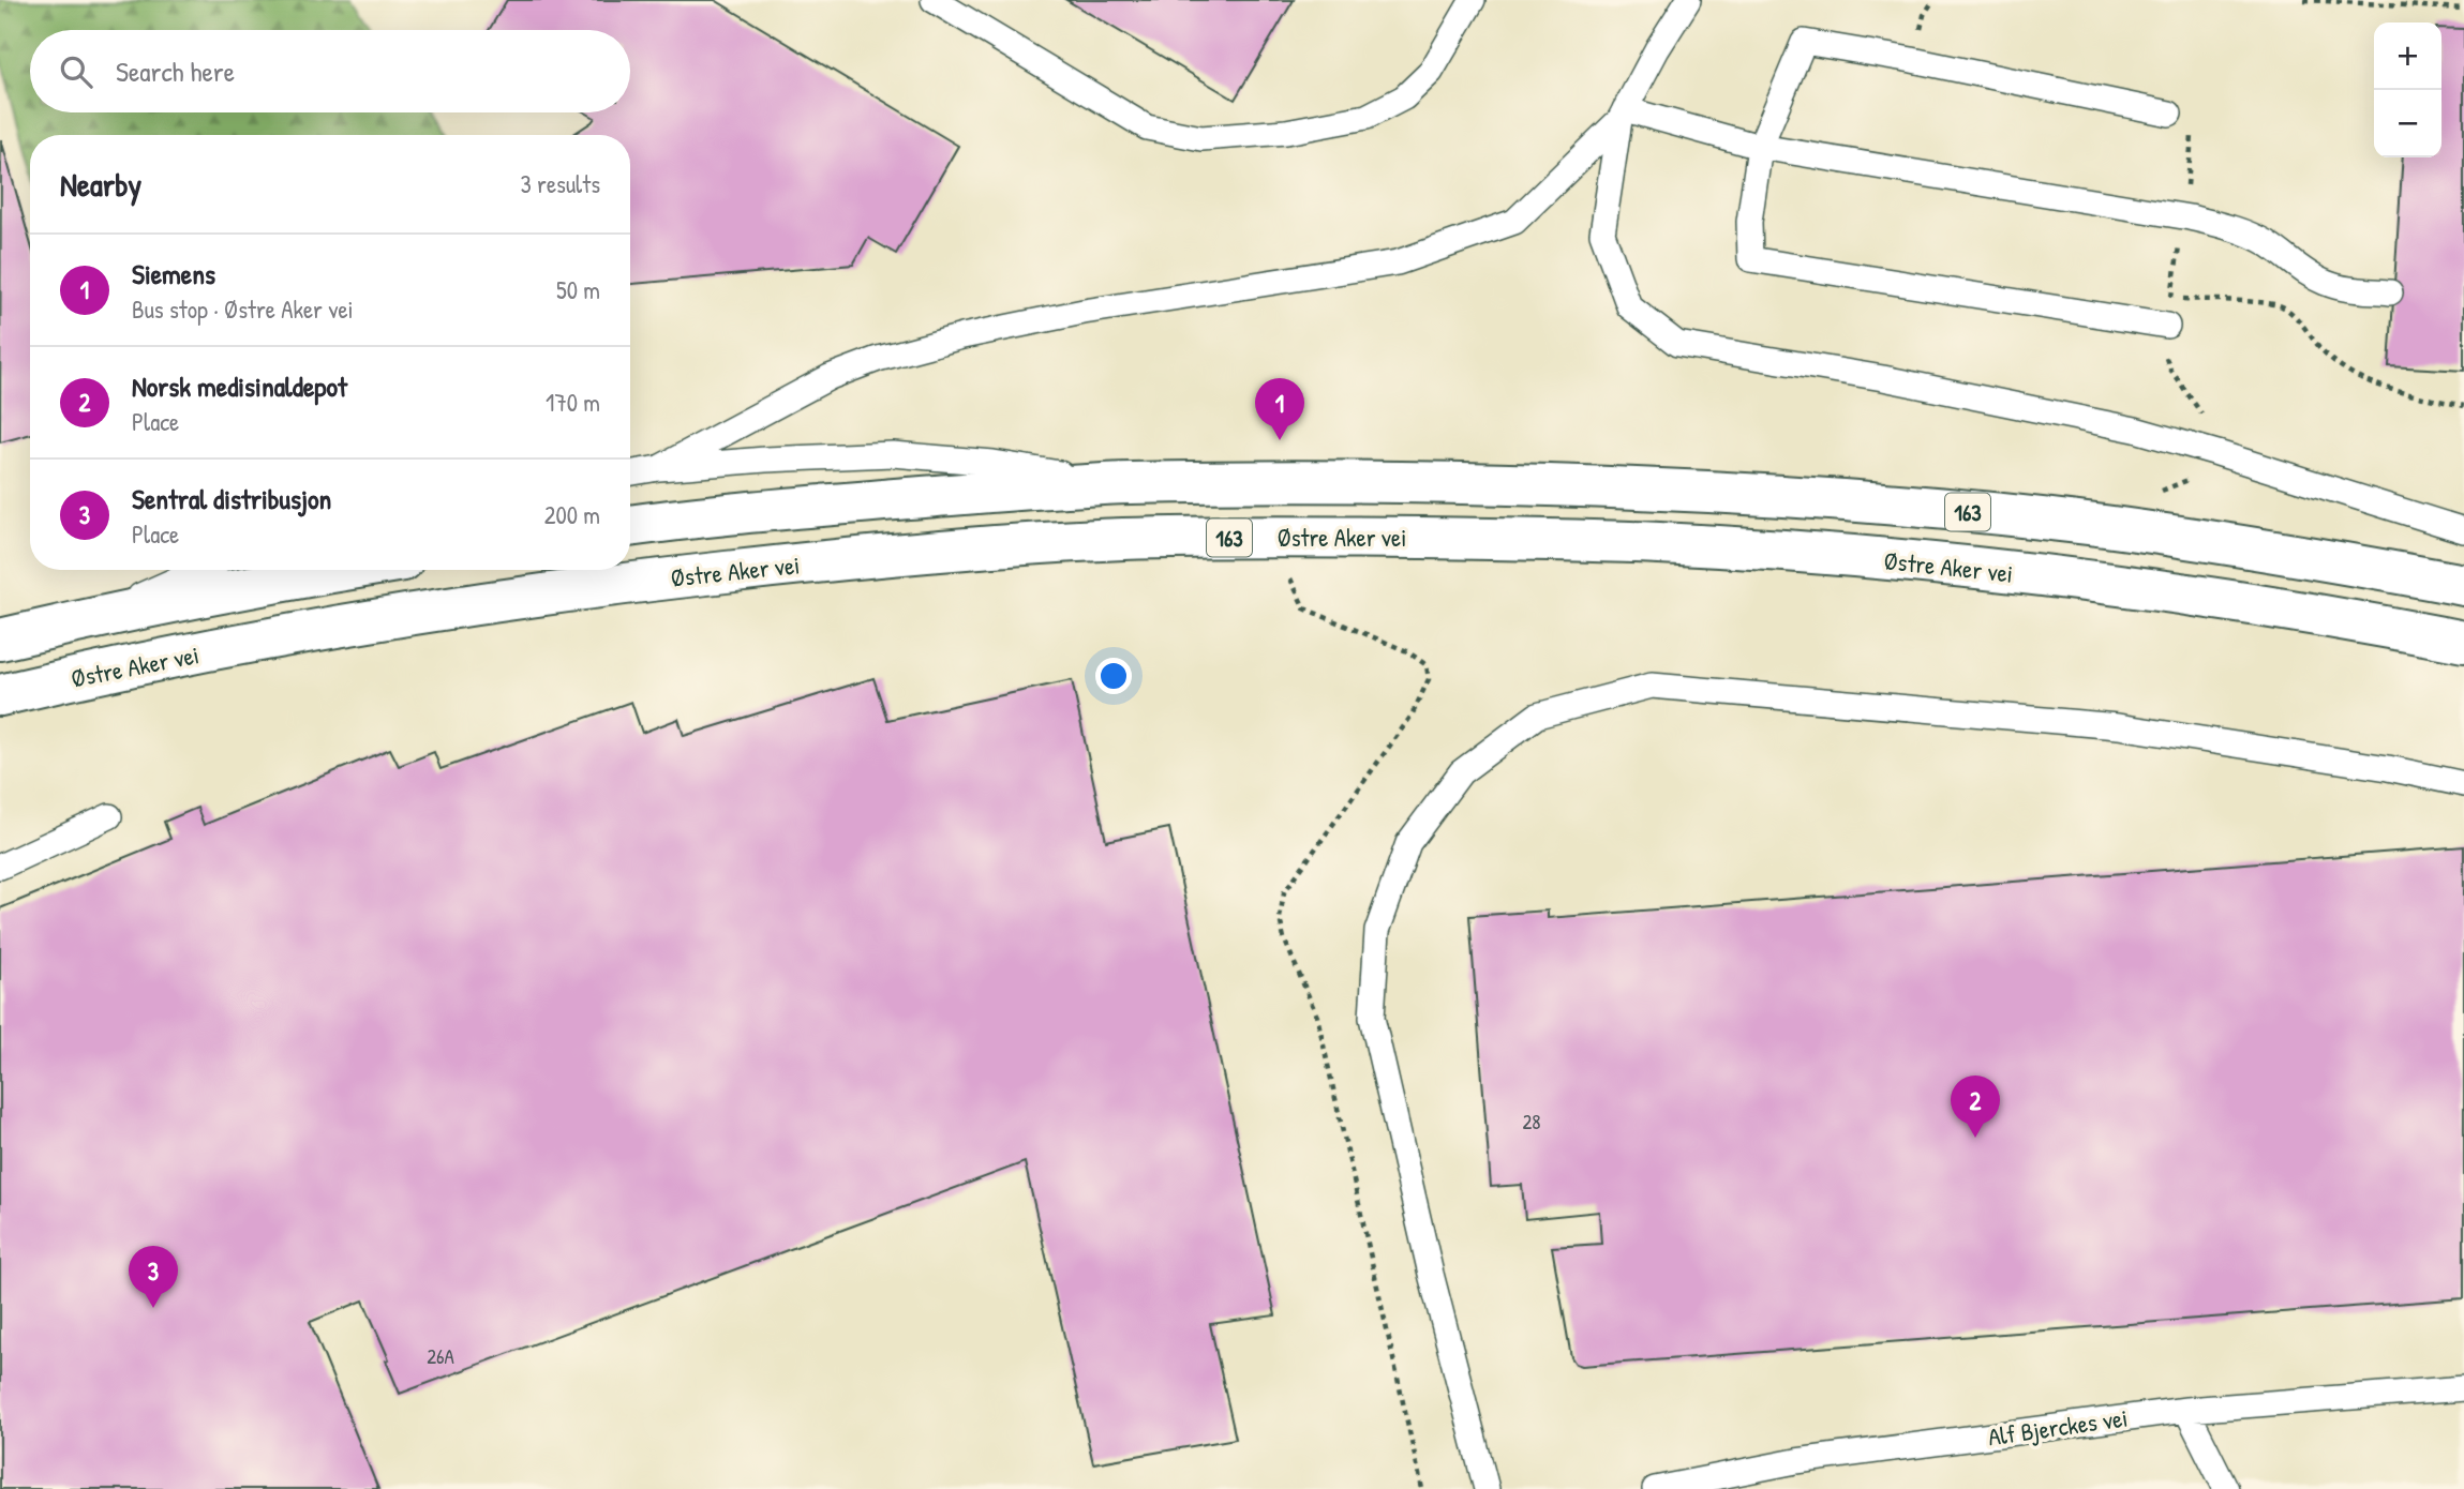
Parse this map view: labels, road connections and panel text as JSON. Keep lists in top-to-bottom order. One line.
{"streets":{"highway":["163","Østre Aker vei"],"lane":["Alf Bjerckes vei"]},"house_numbers":["28","26A"],"page":{"map_buttons":["+","−"],"search":"Search here","heading":["Nearby","3 results"],"list":[{"mark":"1","name":"Siemens","note":"Bus stop · Østre Aker vei","value":"50 m"},{"mark":"2","name":"Norsk medisinaldepot","note":"Place","value":"170 m"},{"mark":"3","name":"Sentral distribusjon","note":"Place","value":"200 m"}],"pins":["1","2","3"]}}
